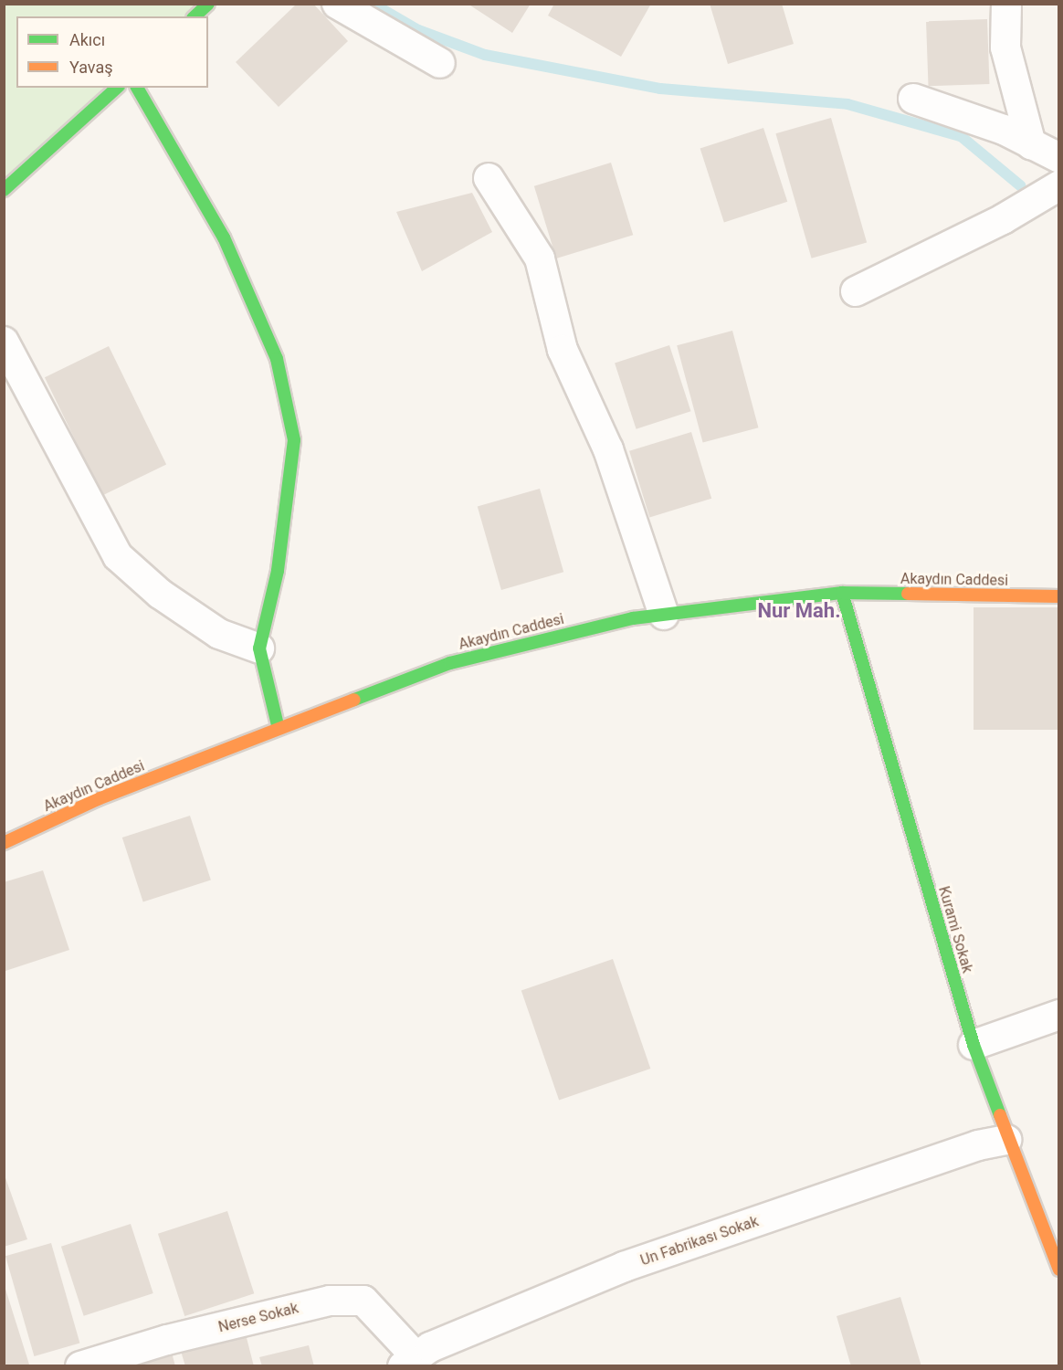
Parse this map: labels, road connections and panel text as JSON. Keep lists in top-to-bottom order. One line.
{"streets":{"street":["Akaydın Caddesi","Kurami Sokak","Un Fabrikası Sokak","Nerse Sokak"]},"crossings":[["Akaydın Caddesi","Kurami Sokak"],["Kurami Sokak","Un Fabrikası Sokak"],["Un Fabrikası Sokak","Nerse Sokak"]],"districts":["Nur Mah."],"legend":["Akıcı","Yavaş"]}
